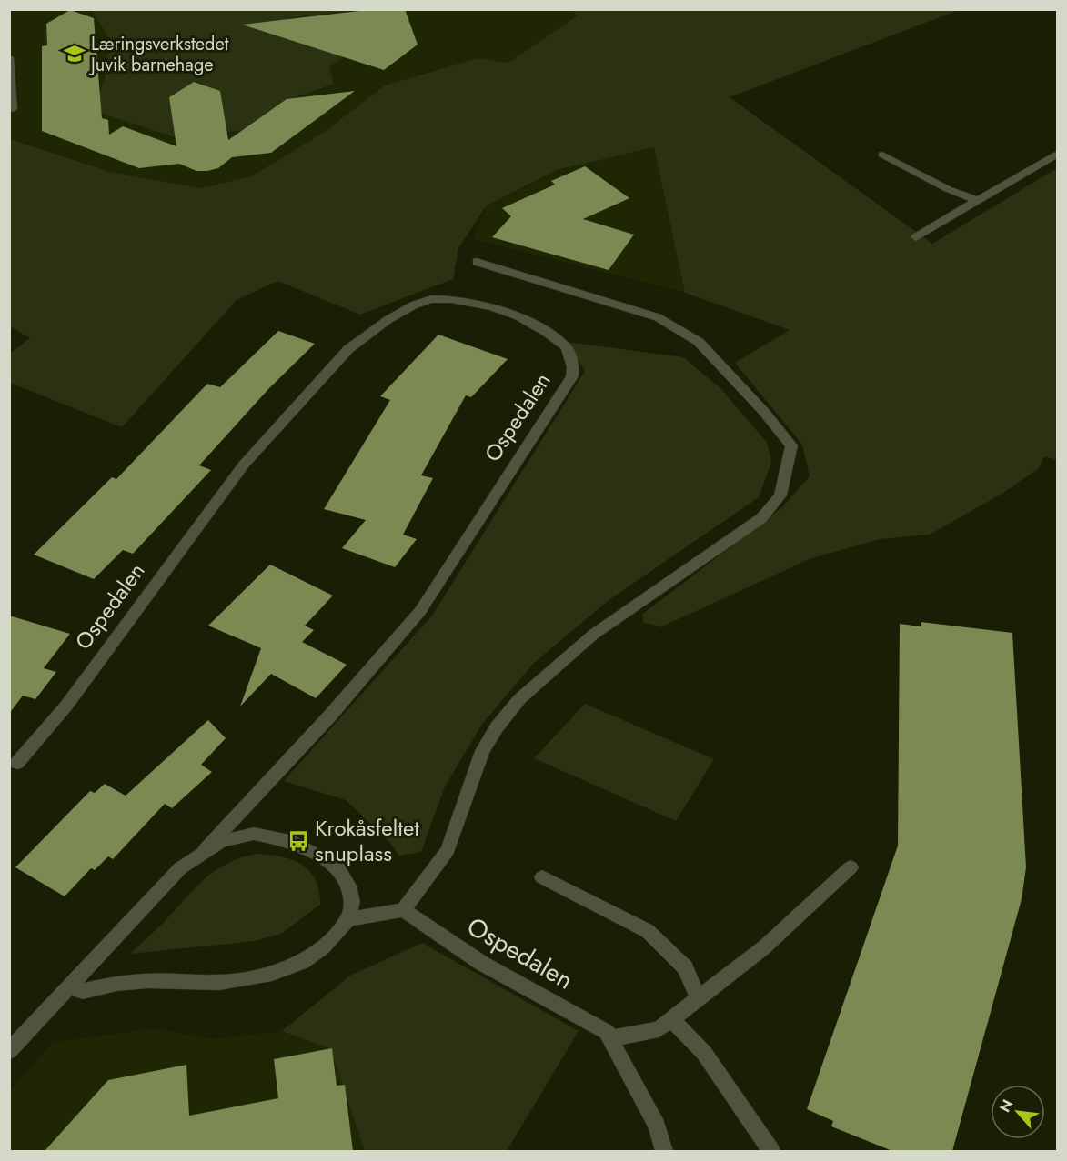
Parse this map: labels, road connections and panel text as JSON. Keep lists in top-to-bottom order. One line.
{"streets":{"street":["Ospedalen"]},"places":{"school or university":["Læringsverkstedet Juvik barnehage"],"bus stop":["Krokåsfeltet snuplass"]},"north":"top left"}
